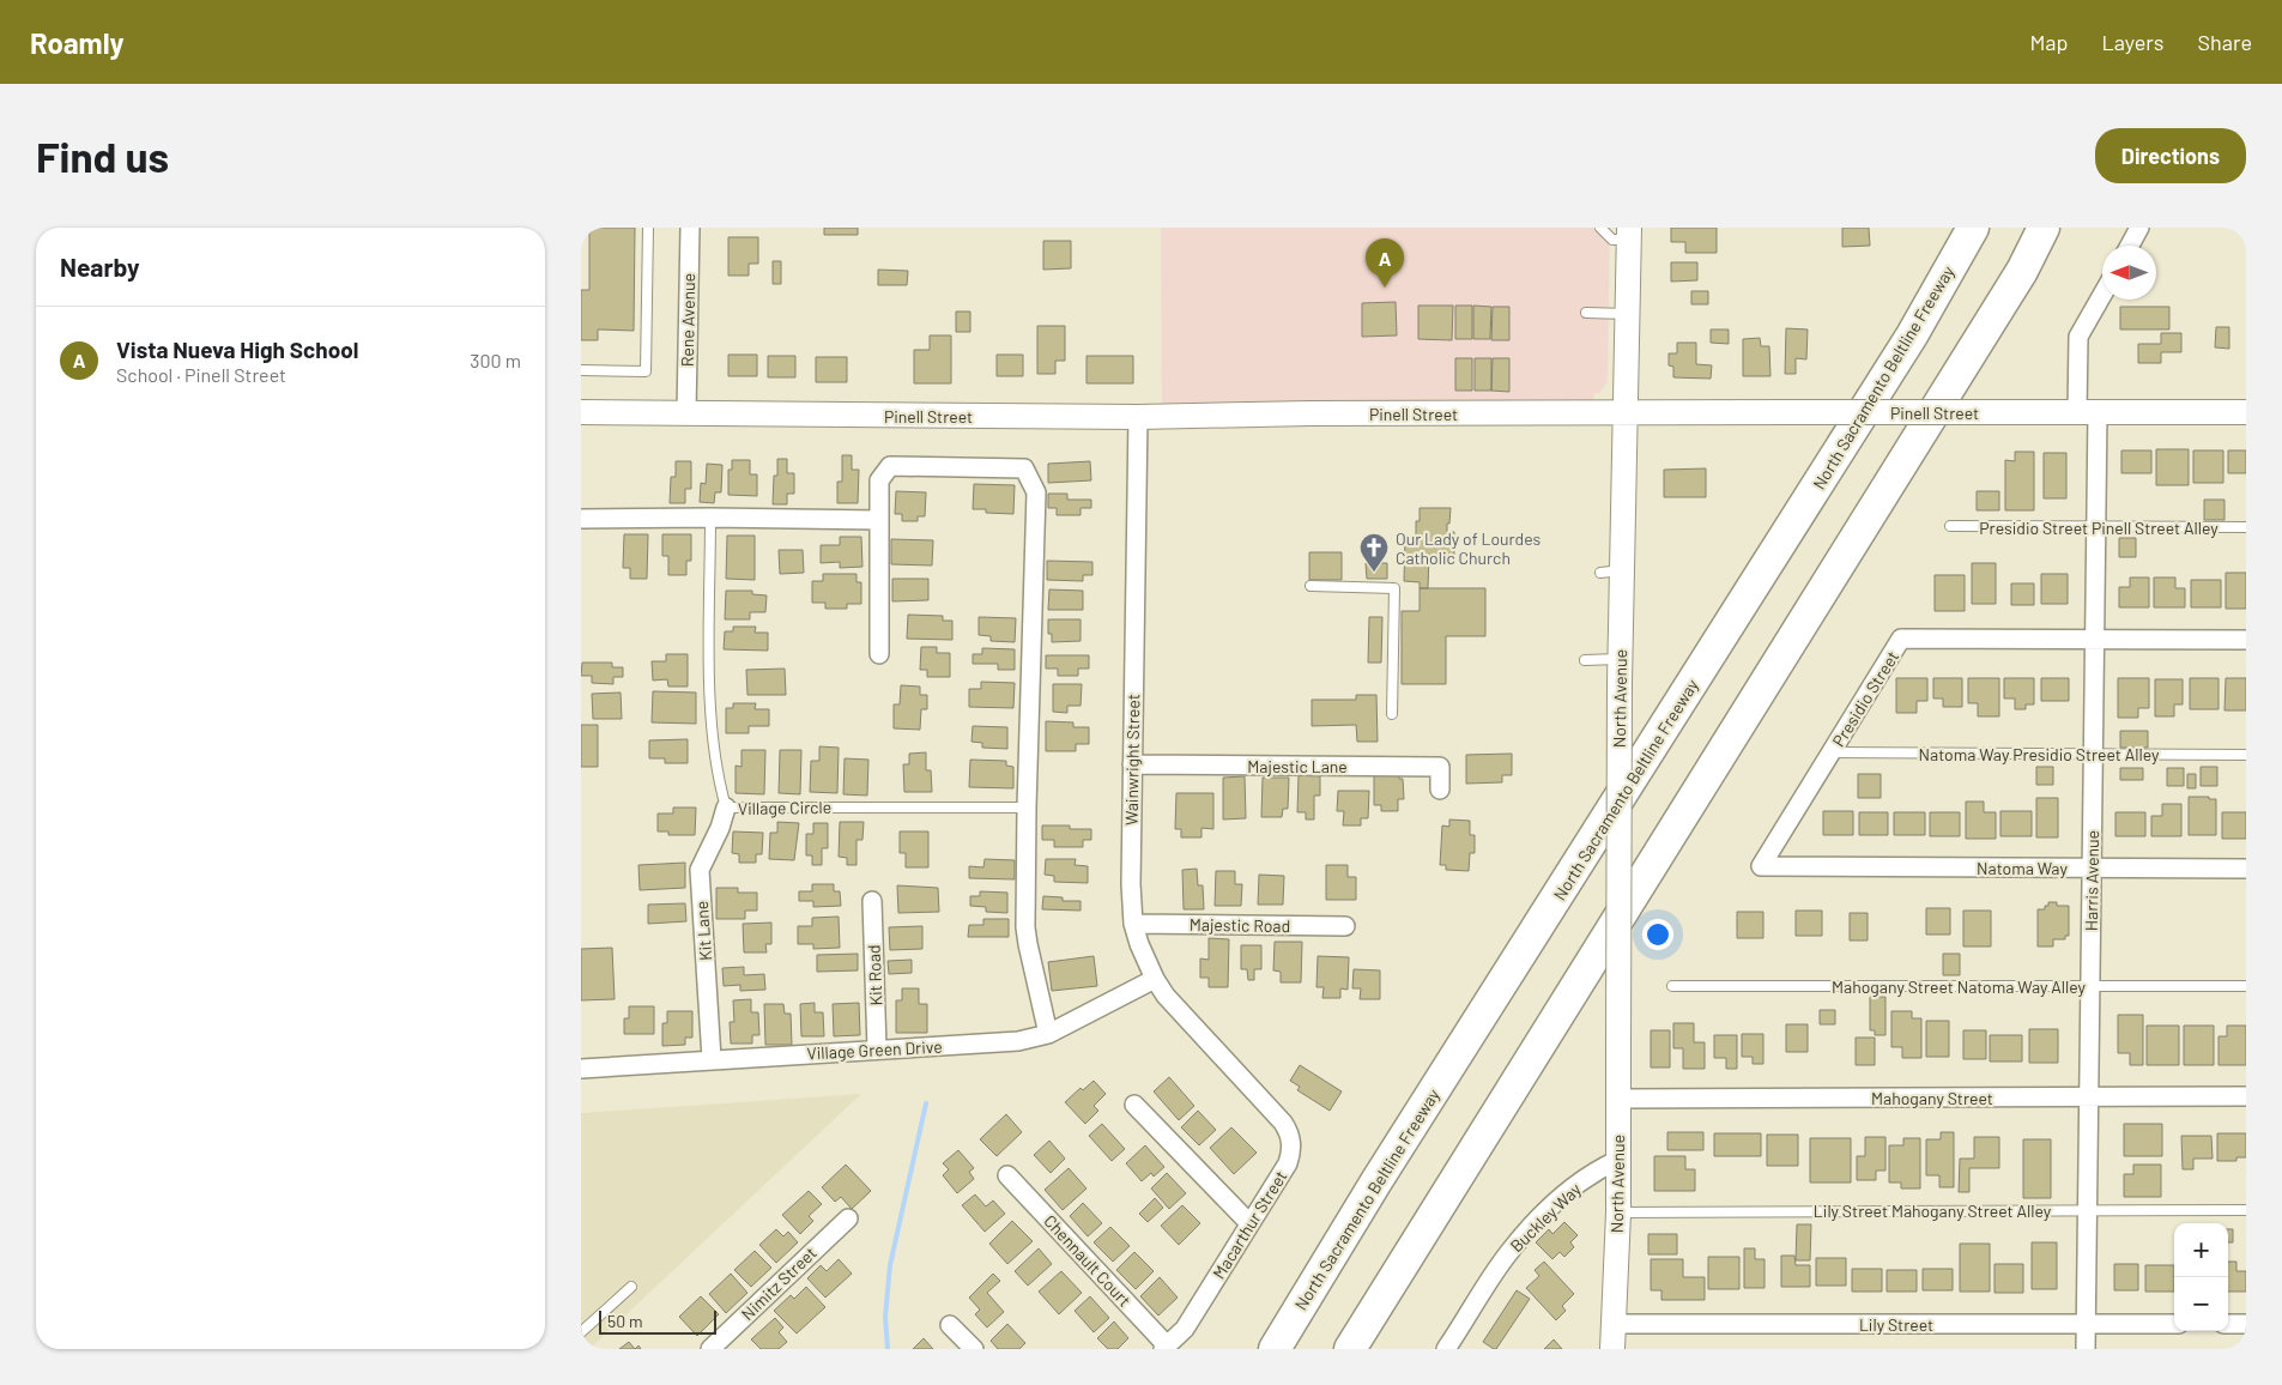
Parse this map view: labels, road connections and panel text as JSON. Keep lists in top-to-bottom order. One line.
{"streets":{"highway":["North Sacramento Beltline Freeway"],"street":["Rene Avenue","Pinell Street","North Avenue","Presidio Street","Wainwright Street","Majestic Lane","Natoma Way","Harris Avenue","Majestic Road","Kit Lane","Kit Road","Village Green Drive","Mahogany Street","Buckley Way","Macarthur Street","Chennault Court","Nimitz Street","Lily Street"],"lane":["Presidio Street Pinell Street Alley","Natoma Way Presidio Street Alley","Village Circle","Mahogany Street Natoma Way Alley","Lily Street Mahogany Street Alley"]},"crossings":[["Rene Avenue","Pinell Street"],["Pinell Street","North Avenue"],["Pinell Street","Wainwright Street"],["Pinell Street","Harris Avenue"],["Presidio Street Pinell Street Alley","Harris Avenue"],["North Avenue","Mahogany Street"],["North Avenue","Lily Street Mahogany Street Alley"],["North Avenue","Buckley Way"],["North Avenue","Lily Street"],["Presidio Street","Natoma Way Presidio Street Alley"],["Presidio Street","Natoma Way"],["Presidio Street","Harris Avenue"],["Natoma Way Presidio Street Alley","Harris Avenue"],["Wainwright Street","Majestic Lane"],["Wainwright Street","Majestic Road"],["Wainwright Street","Village Green Drive"],["Wainwright Street","Macarthur Street"],["Village Circle","Kit Lane"],["Natoma Way","Harris Avenue"],["Harris Avenue","Mahogany Street Natoma Way Alley"],["Harris Avenue","Mahogany Street"],["Harris Avenue","Lily Street Mahogany Street Alley"],["Harris Avenue","Lily Street"],["Kit Lane","Village Green Drive"],["Kit Road","Village Green Drive"],["Macarthur Street","Chennault Court"]],"places":{"church":["Our Lady of Lourdes Catholic Church"]},"scale_bar":"50 m","north":"left","page":{"header":"Roamly","nav":["Map","Layers","Share"],"buttons":"Directions","title":"Find us","heading":"Nearby","pins":"A","list":[{"mark":"A","name":"Vista Nueva High School","note":"School · Pinell Street","value":"300 m"}],"map_buttons":["+","−"],"scale":"50 m"}}
